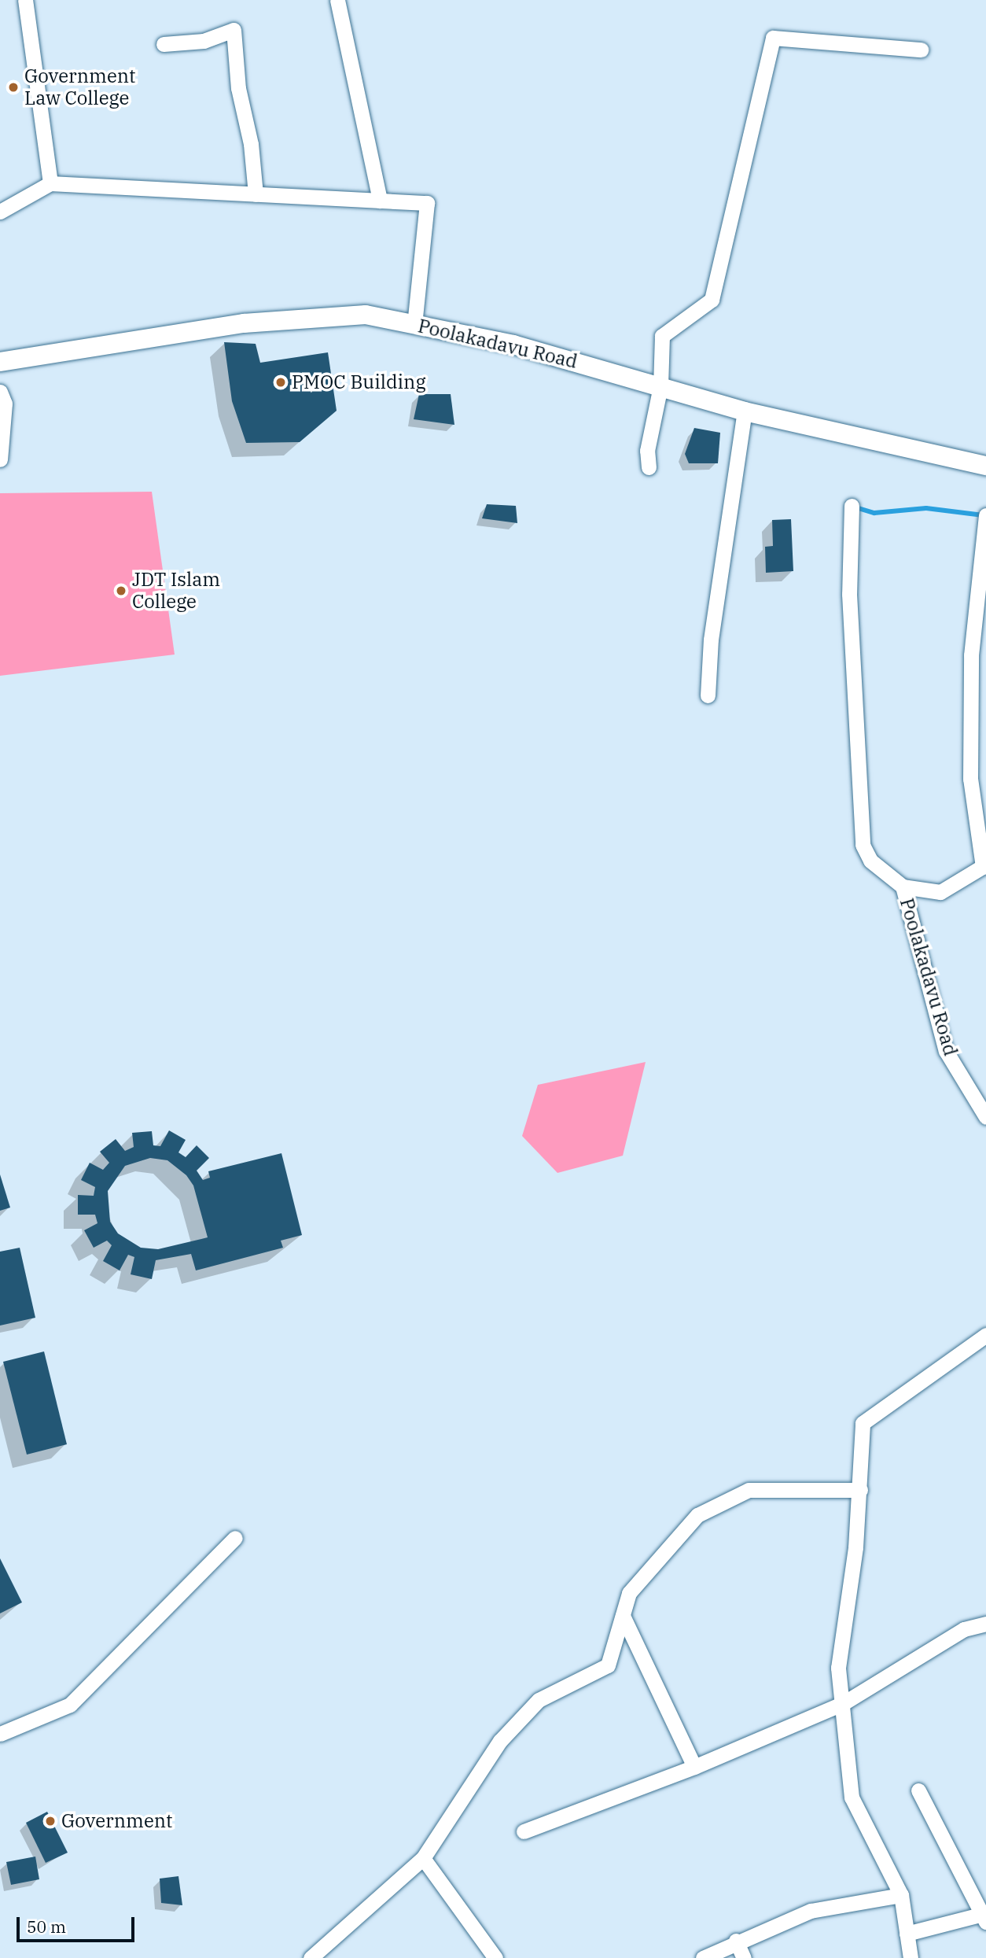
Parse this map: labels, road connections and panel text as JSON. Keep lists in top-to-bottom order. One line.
{"streets":{"street":["Poolakadavu Road"]},"places":["Government Law College","PMOC Building","JDT Islam College","Government"],"scale_bar":"50 m"}
